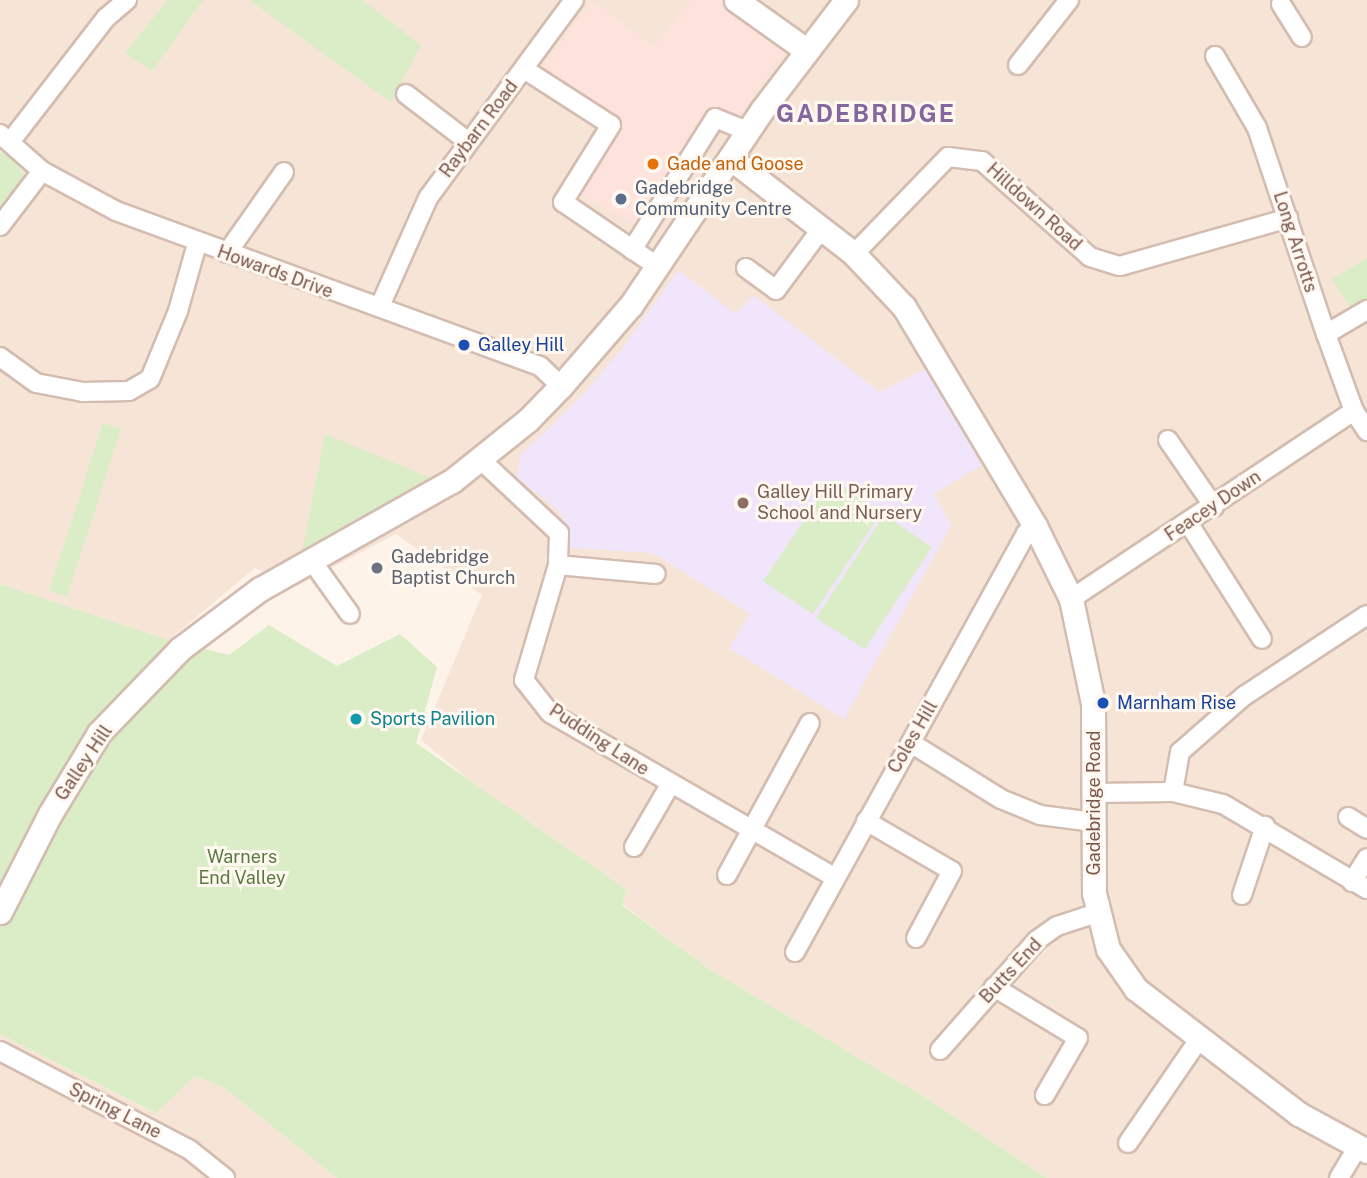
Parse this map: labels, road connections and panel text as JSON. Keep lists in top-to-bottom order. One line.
{"streets":{"street":["Raybarn Road","Hilldown Road","Long Arrotts","Howards Drive","Feacey Down","Coles Hill","Pudding Lane","Galley Hill","Gadebridge Road","Butts End","Spring Lane"]},"crossings":[["Raybarn Road","Howards Drive"],["Hilldown Road","Long Arrotts"],["Hilldown Road","Gadebridge Road"],["Long Arrotts","Feacey Down"],["Howards Drive","Galley Hill"],["Feacey Down","Gadebridge Road"],["Coles Hill","Pudding Lane"],["Coles Hill","Gadebridge Road"],["Pudding Lane","Galley Hill"],["Galley Hill","Gadebridge Road"],["Gadebridge Road","Butts End"]],"districts":["GADEBRIDGE"],"parks":["Warners End Valley"],"places":["Gade and Goose","Gadebridge Community Centre","Galley Hill","Galley Hill Primary School and Nursery","Gadebridge Baptist Church","Marnham Rise","Sports Pavilion"]}
